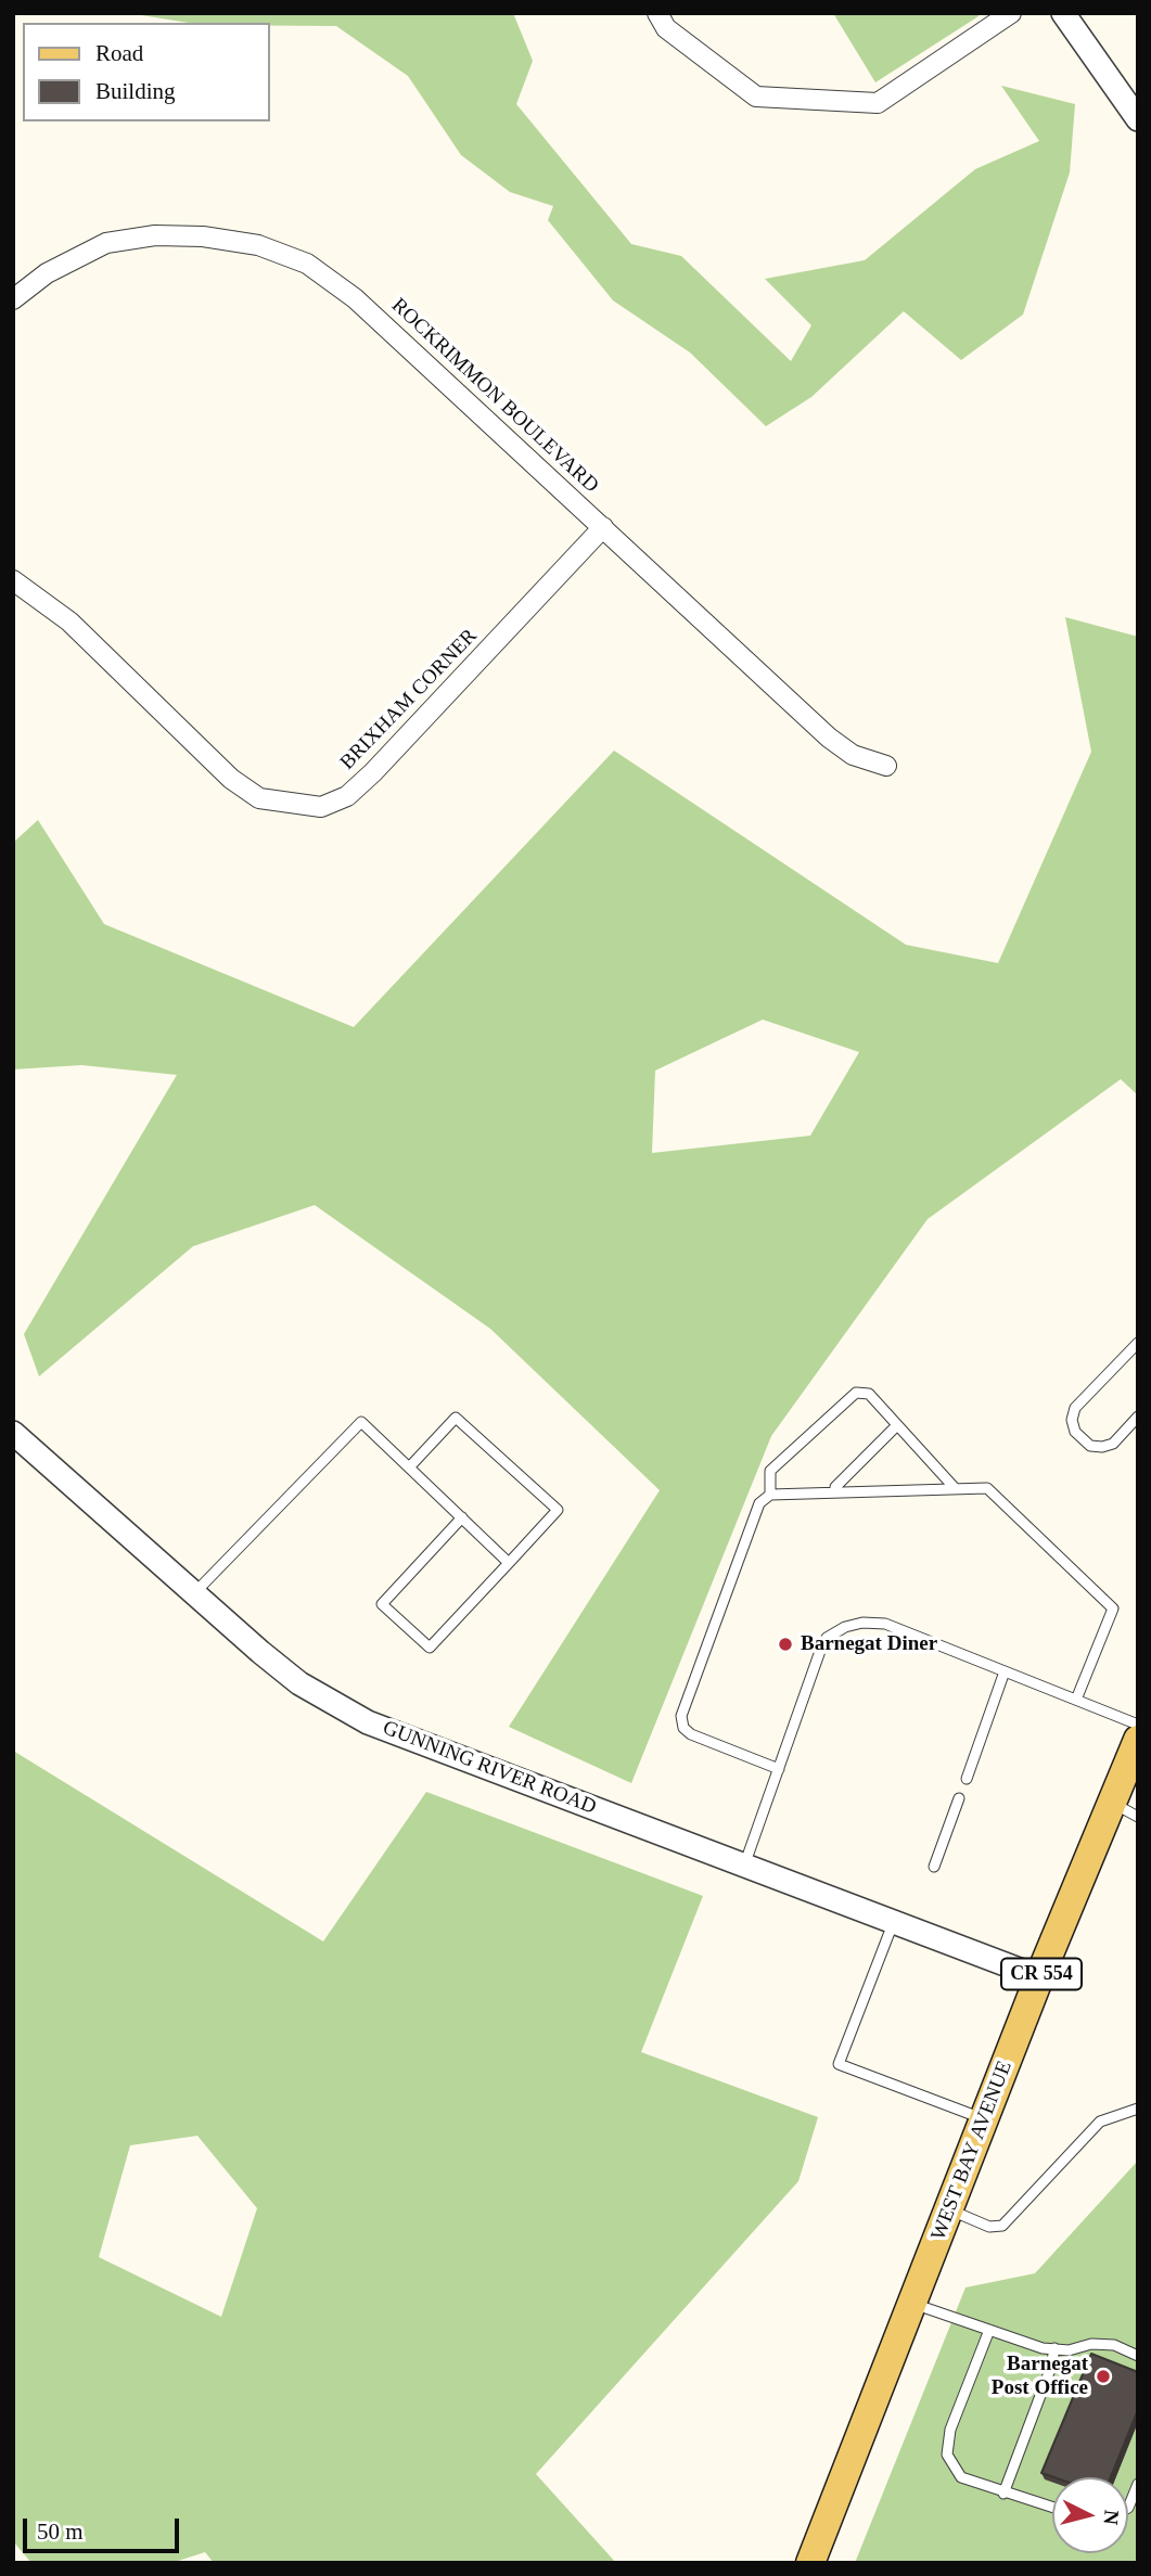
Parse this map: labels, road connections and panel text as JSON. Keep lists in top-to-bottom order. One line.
{"streets":{"main road":["CR 554","WEST BAY AVENUE"],"street":["ROCKRIMMON BOULEVARD","BRIXHAM CORNER","GUNNING RIVER ROAD"]},"crossings":[["ROCKRIMMON BOULEVARD","BRIXHAM CORNER"],["GUNNING RIVER ROAD","WEST BAY AVENUE"]],"places":["Barnegat Diner","Barnegat Post Office"],"legend":["Road","Building"],"scale_bar":"50 m","north":"right"}
